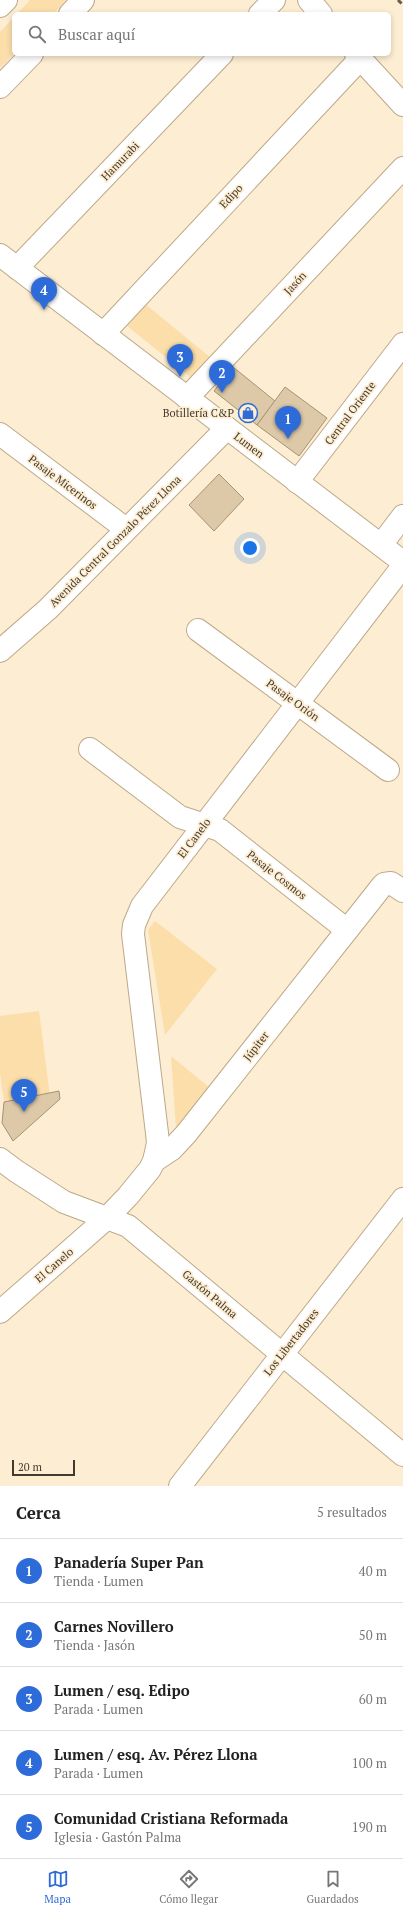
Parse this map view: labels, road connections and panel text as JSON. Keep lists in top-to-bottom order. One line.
{"streets":{"street":["Hamurabi","Edipo","Jasón","Central Oriente","Lumen","Pasaje Micerinos","Avenida Central Gonzalo Pérez Llona","Pasaje Orión","El Canelo","Pasaje Cosmos","Júpiter","Gastón Palma","Los Libertadores"]},"crossings":[["Hamurabi","Lumen"],["Edipo","Lumen"],["Jasón","Lumen"],["Central Oriente","Lumen"],["Lumen","Avenida Central Gonzalo Pérez Llona"],["Pasaje Micerinos","Avenida Central Gonzalo Pérez Llona"],["Pasaje Orión","El Canelo"],["El Canelo","Pasaje Cosmos"],["El Canelo","Júpiter"],["El Canelo","Gastón Palma"],["Pasaje Cosmos","Júpiter"],["Júpiter","Gastón Palma"],["Gastón Palma","Los Libertadores"]],"places":{"shop":["Botillería C&P"]},"scale_bar":"20 m","page":{"search":"Buscar aquí","pins":["4","3","2","1","5"],"scale":"20 m","heading":["Cerca","5 resultados"],"list":[{"mark":"1","name":"Panadería Super Pan","note":"Tienda · Lumen","value":"40 m"},{"mark":"2","name":"Carnes Novillero","note":"Tienda · Jasón","value":"50 m"},{"mark":"3","name":"Lumen / esq. Edipo","note":"Parada · Lumen","value":"60 m"},{"mark":"4","name":"Lumen / esq. Av. Pérez Llona","note":"Parada · Lumen","value":"100 m"},{"mark":"5","name":"Comunidad Cristiana Reformada","note":"Iglesia · Gastón Palma","value":"190 m"}],"nav":["Mapa","Cómo llegar","Guardados"]}}
